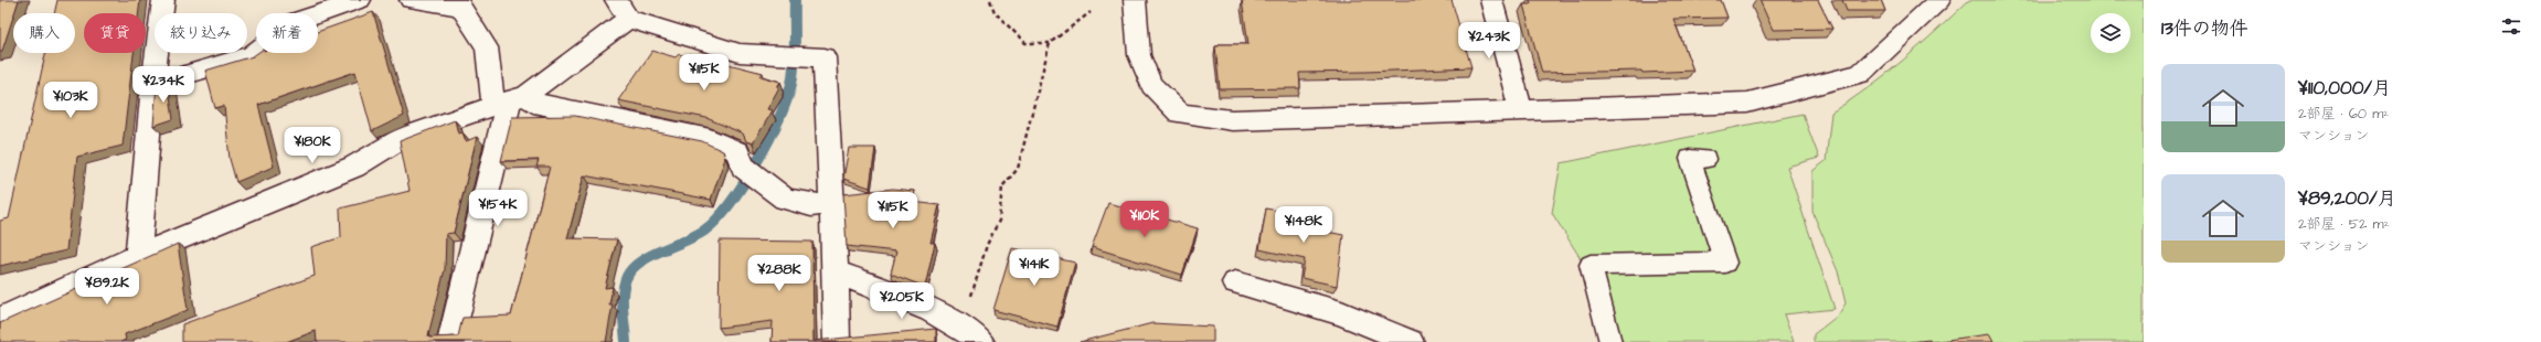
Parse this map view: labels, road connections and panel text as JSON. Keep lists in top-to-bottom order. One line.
{"page":{"heading":"13件の物件","chip":["購入","賃貸","絞り込み","新着"],"price":["¥243K","¥115K","¥234K","¥103K","¥180K","¥154K","¥115K","¥110K","¥148K","¥141K","¥288K","¥89.2K","¥205K"],"list":[{"name":"¥110,000/月","note":"2部屋 · 60 m² · マンション"},{"name":"¥89,200/月","note":"2部屋 · 52 m² · マンション"}]}}
